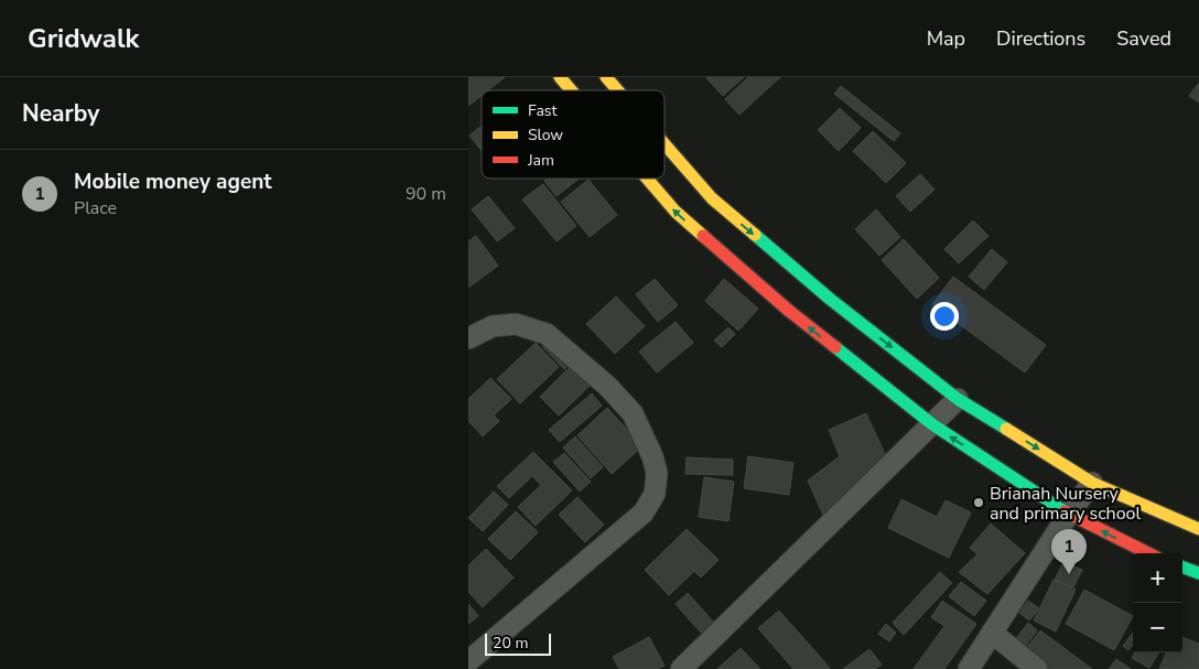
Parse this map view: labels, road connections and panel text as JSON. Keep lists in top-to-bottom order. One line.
{"places":["Brianah Nursery and primary school"],"legend":["Fast","Slow","Jam"],"scale_bar":"20 m","page":{"header":"Gridwalk","nav":["Map","Directions","Saved"],"heading":"Nearby","list":[{"mark":"1","name":"Mobile money agent","note":"Place","value":"90 m"}],"pins":"1","map_buttons":["+","−"],"scale":"20 m"}}
